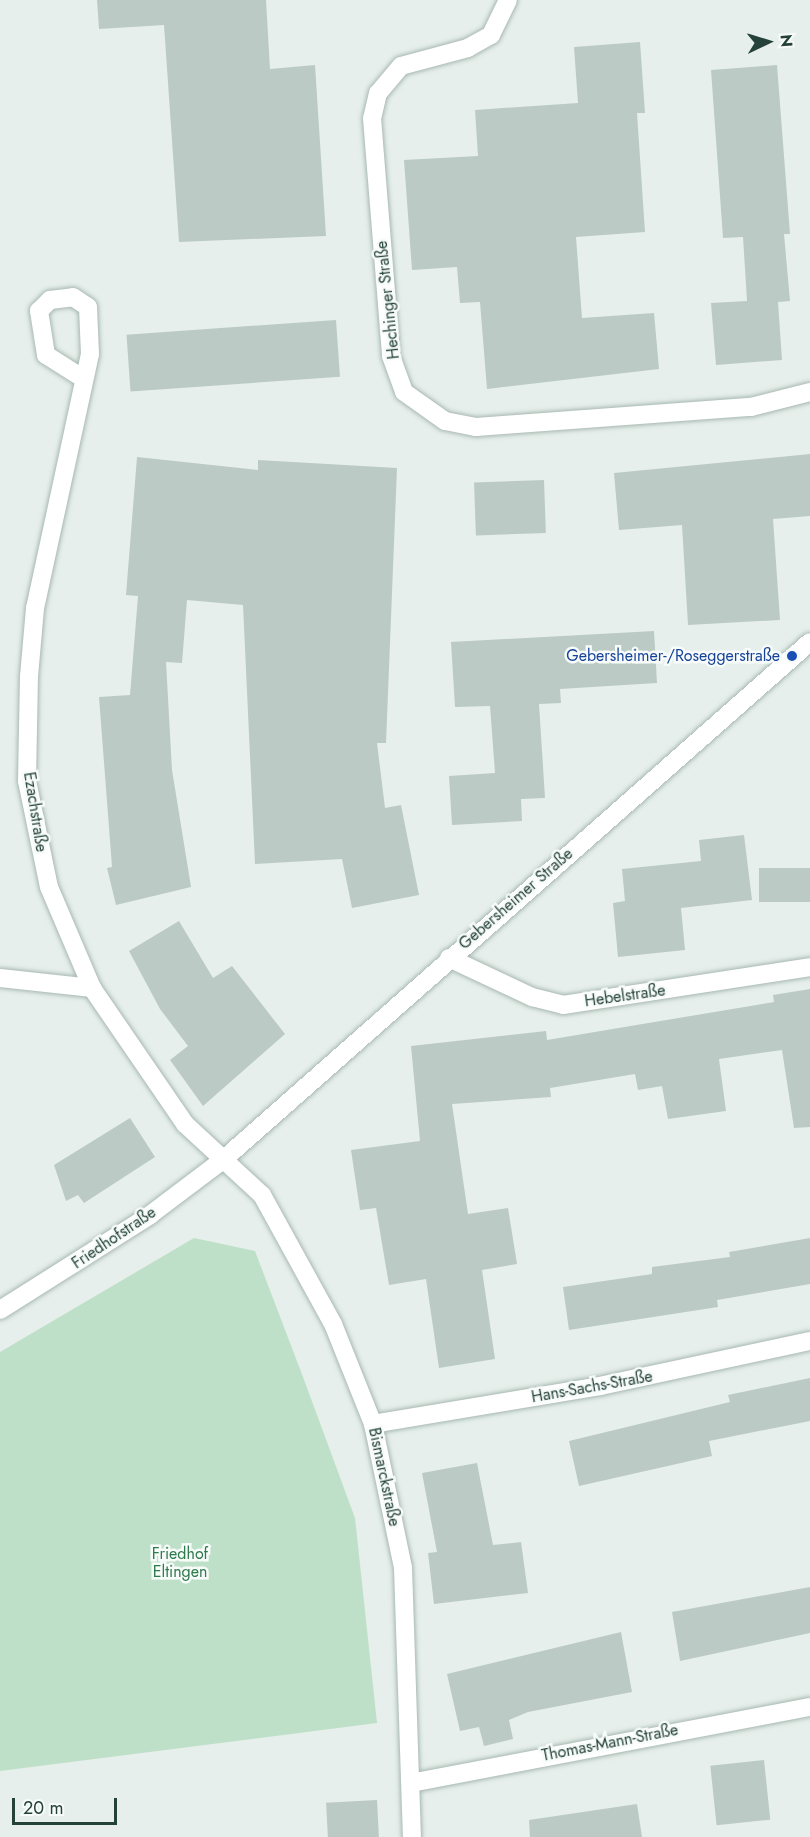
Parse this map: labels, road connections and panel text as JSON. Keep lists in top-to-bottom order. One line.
{"streets":{"street":["Hechinger Straße","Ezachstraße","Gebersheimer Straße","Hebelstraße","Friedhofstraße","Hans-Sachs-Straße","Bismarckstraße","Thomas-Mann-Straße"]},"crossings":[["Ezachstraße","Gebersheimer Straße"],["Ezachstraße","Friedhofstraße"],["Ezachstraße","Bismarckstraße"],["Gebersheimer Straße","Hebelstraße"],["Gebersheimer Straße","Friedhofstraße"],["Gebersheimer Straße","Bismarckstraße"],["Friedhofstraße","Bismarckstraße"],["Hans-Sachs-Straße","Bismarckstraße"],["Bismarckstraße","Thomas-Mann-Straße"]],"parks":["Friedhof Eltingen"],"places":["Gebersheimer-/Roseggerstraße"],"scale_bar":"20 m","north":"right"}
